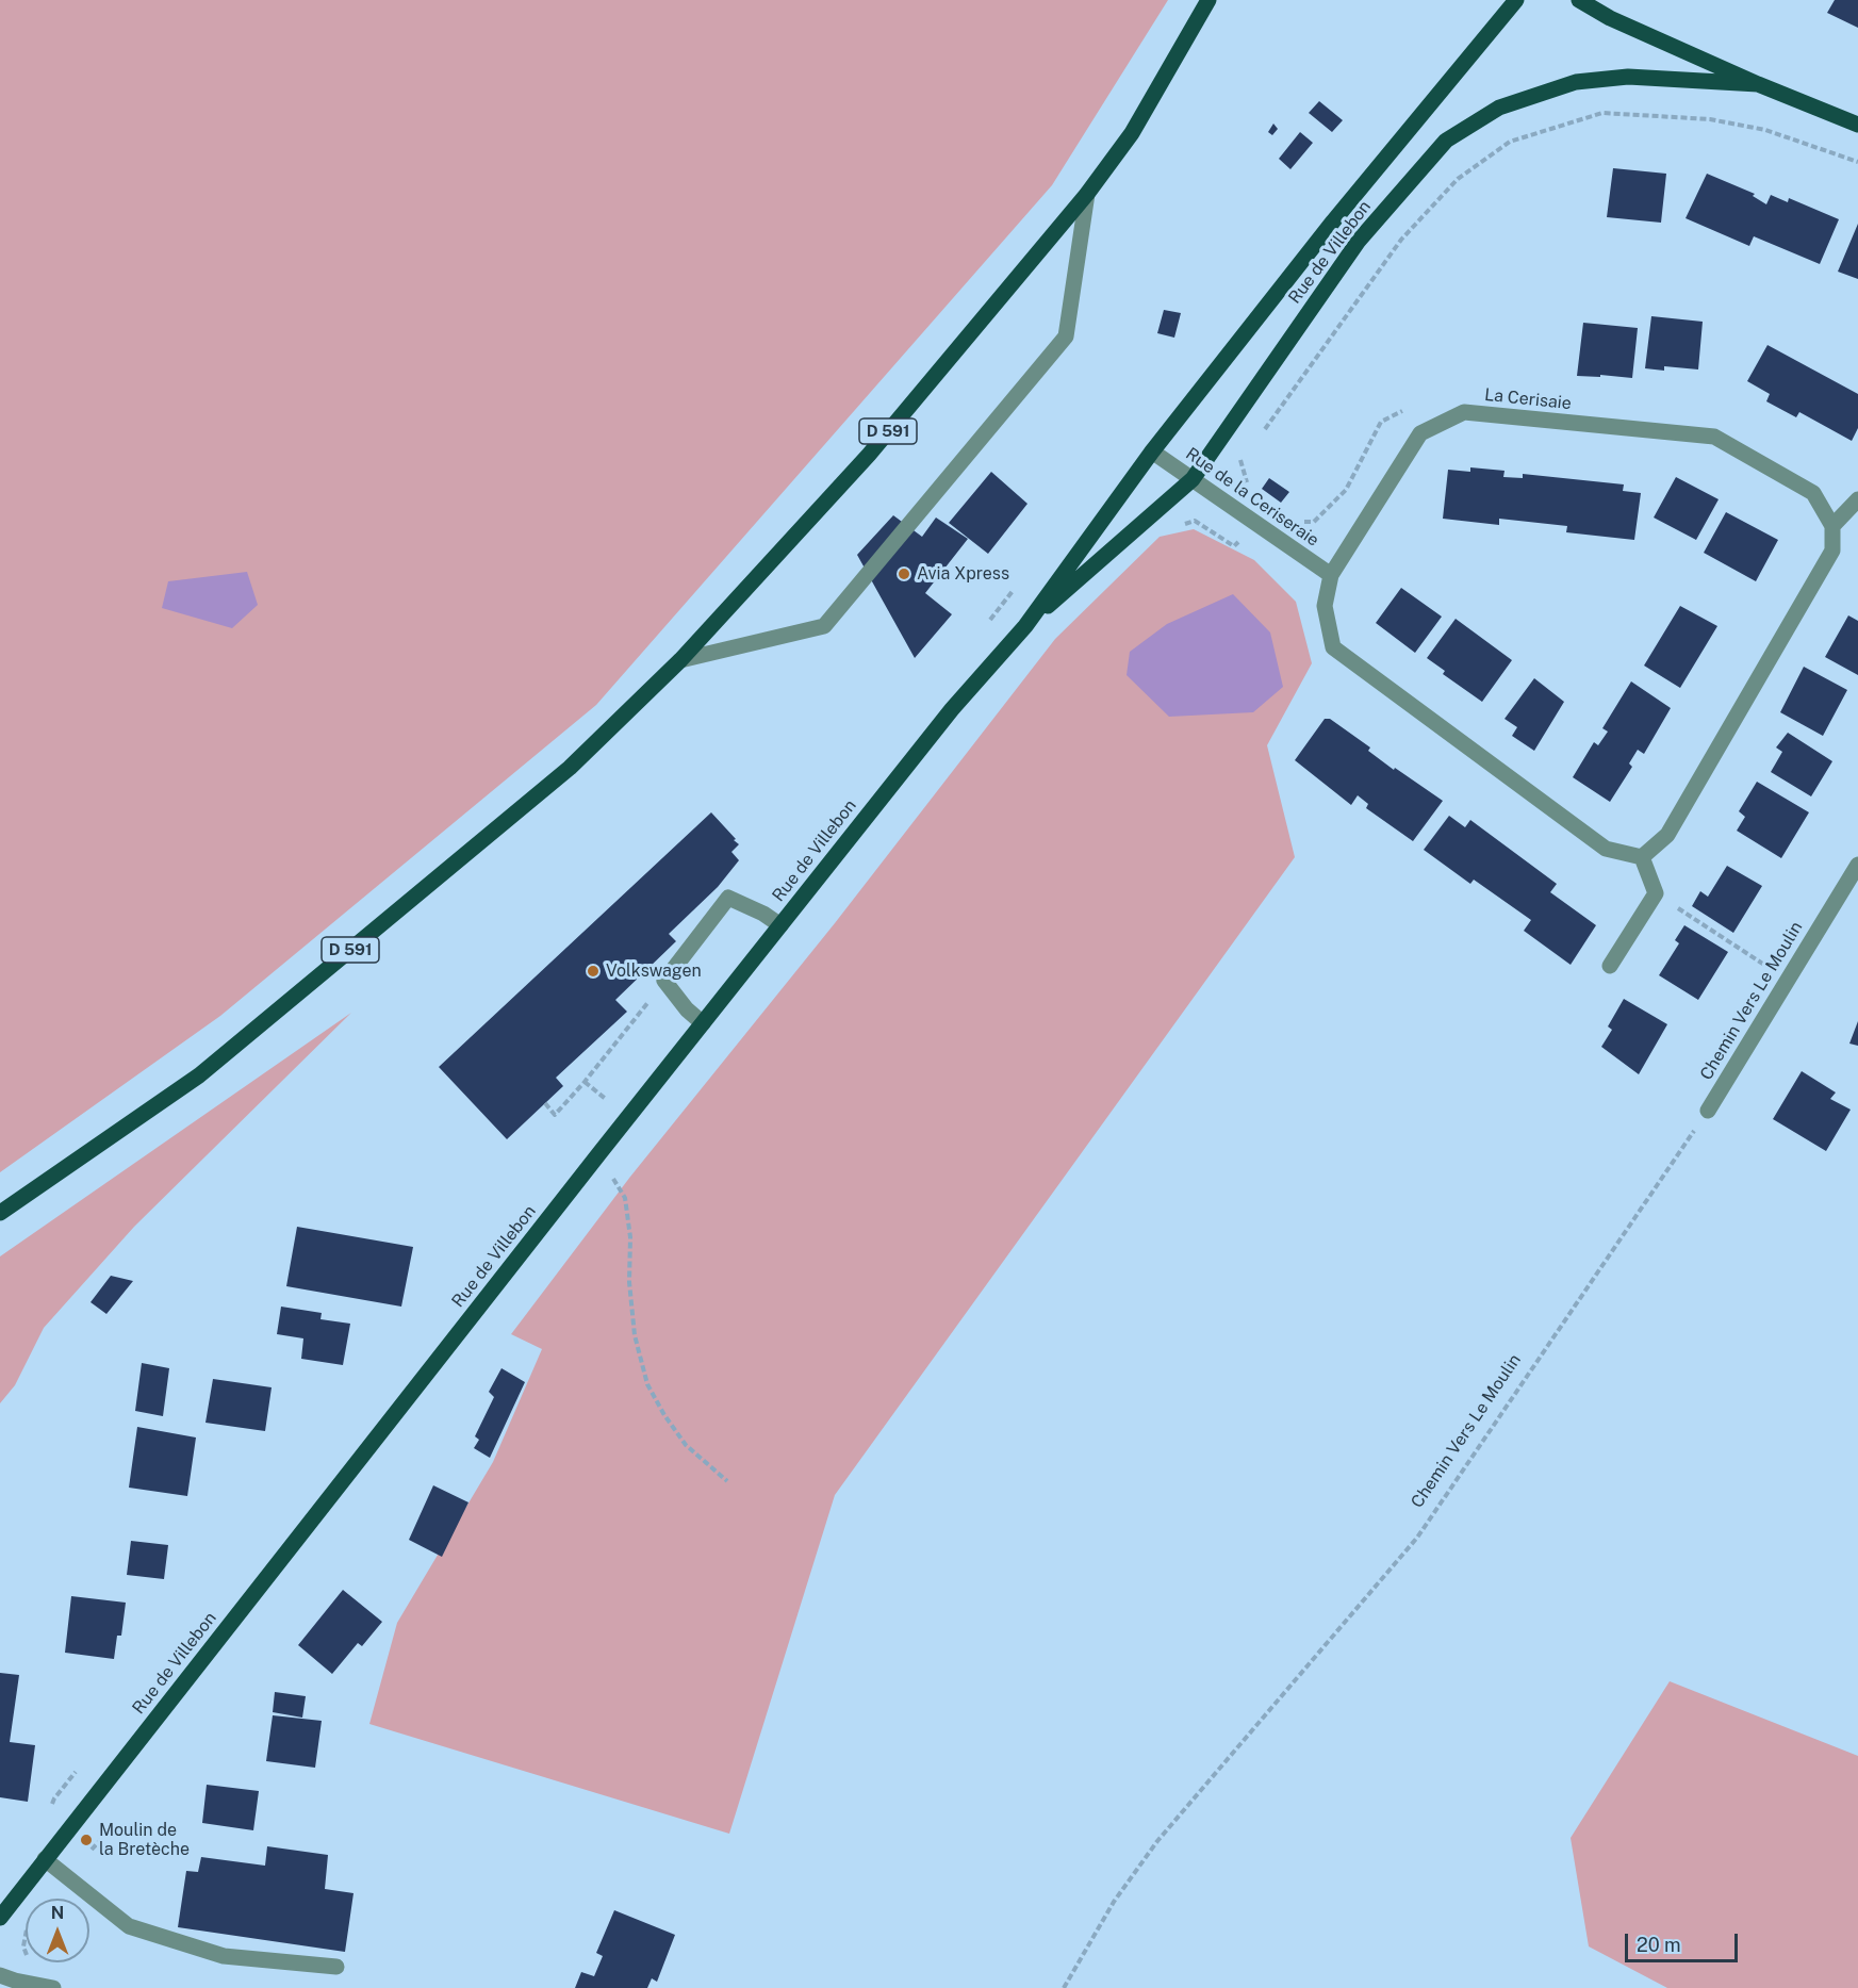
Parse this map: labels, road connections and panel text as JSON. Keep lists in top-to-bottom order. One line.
{"streets":{"main road":["Rue de Villebon","D 591"],"street":["La Cerisaie","Rue de la Ceriseraie","Chemin Vers Le Moulin"]},"crossings":[["Rue de Villebon","Rue de la Ceriseraie"],["La Cerisaie","Rue de la Ceriseraie"]],"places":["Avia Xpress","Volkswagen","Moulin de la Bretèche"],"scale_bar":"20 m","north":"top"}
